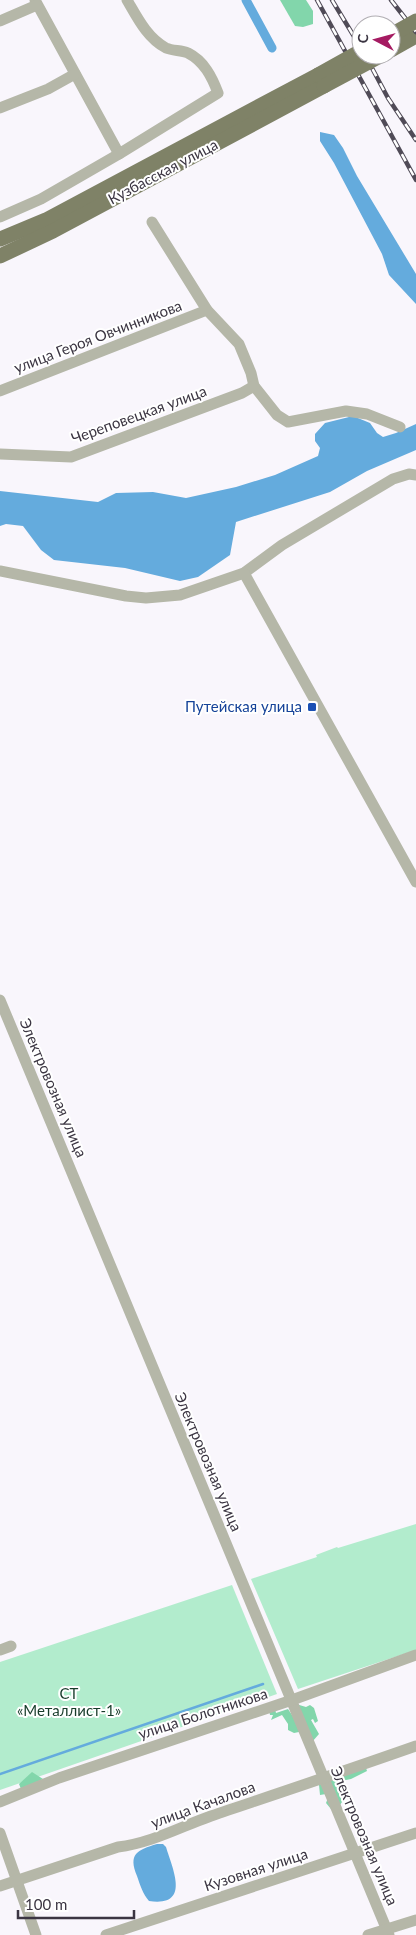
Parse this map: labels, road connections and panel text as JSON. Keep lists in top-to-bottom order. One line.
{"streets":{"main road":["Кузбасская улица"],"street":["улица Героя Овчинникова","Череповецкая улица","Электровозная улица","улица Болотникова","улица Качалова","Кузовная улица"]},"crossings":[["Электровозная улица","улица Болотникова"],["Электровозная улица","улица Качалова"],["Электровозная улица","Кузовная улица"]],"parks":["СТ «Металлист-1»"],"places":{"transit":["Путейская улица"]},"scale_bar":"100 m","north":"left"}
